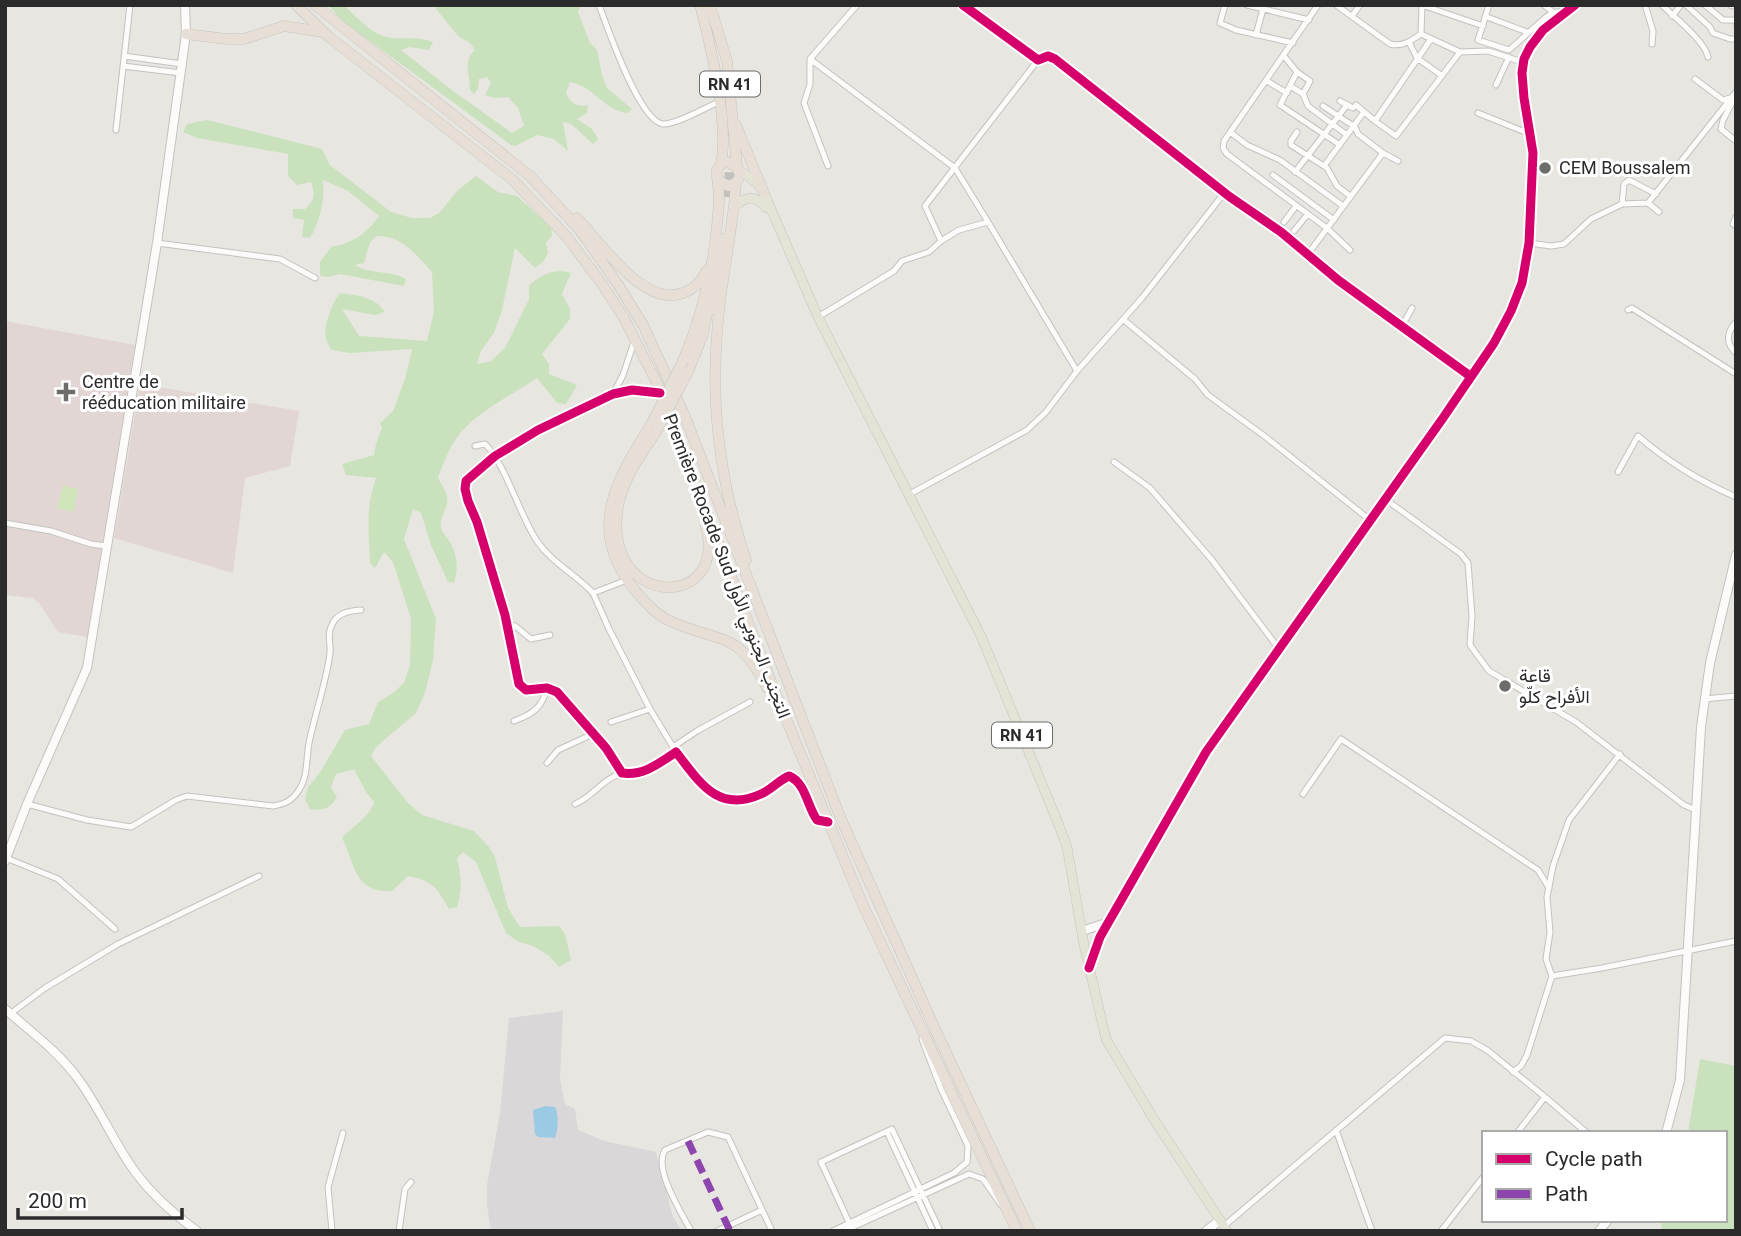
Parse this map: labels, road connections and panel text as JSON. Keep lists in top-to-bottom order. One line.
{"streets":{"highway":["RN 41","Première Rocade Sud التجنب الجنوبي الأول"]},"places":{"other":["CEM Boussalem","قاعة الأفراح كلّو"],"health":["Centre de rééducation militaire"]},"legend":["Cycle path","Path"],"scale_bar":"200 m"}
